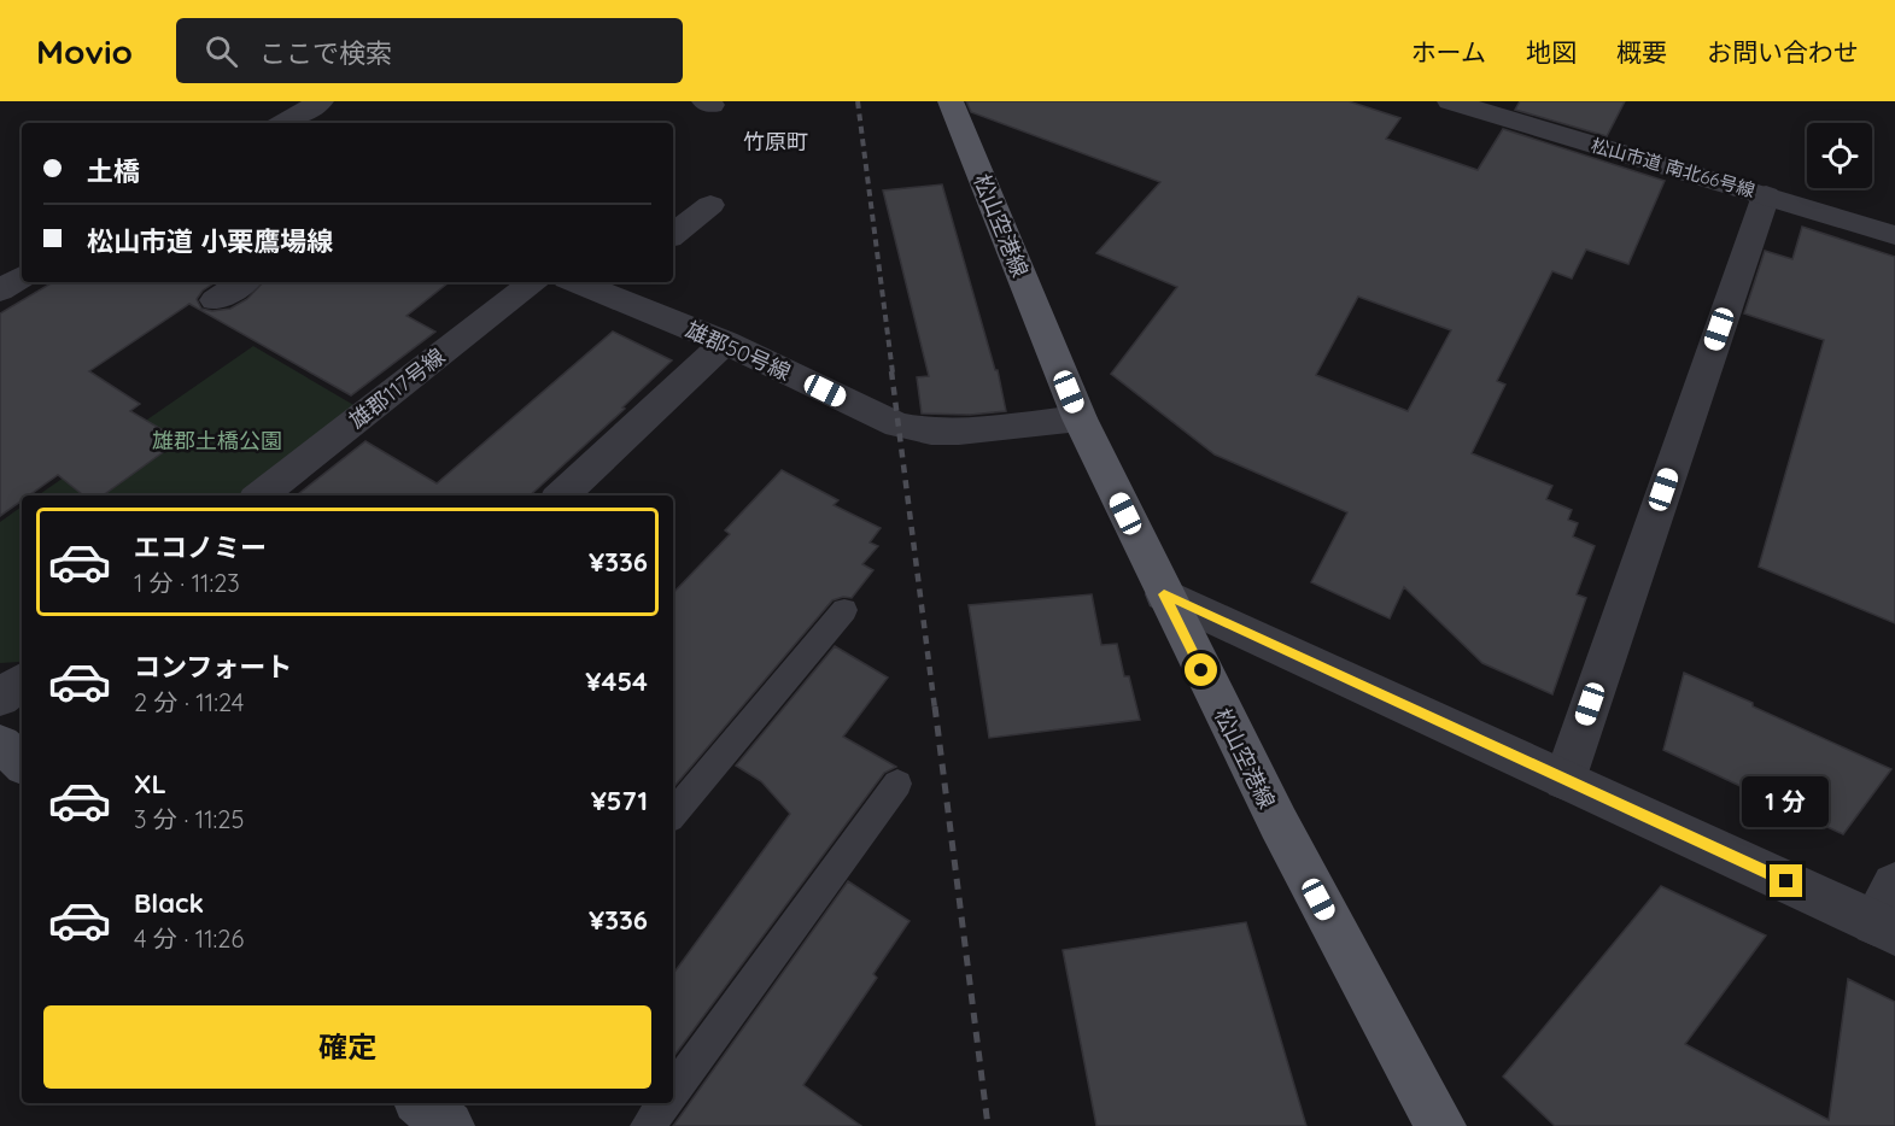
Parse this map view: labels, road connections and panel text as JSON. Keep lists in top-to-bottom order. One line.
{"streets":{"main road":["松山空港線"],"street":["松山市道 南北66号線","雄郡50号線","雄郡117号線"]},"crossings":[["松山空港線","雄郡50号線"]],"districts":["竹原町"],"parks":["雄郡土橋公園"],"page":{"header":"Movio","search":"ここで検索","nav":["ホーム","地図","概要","お問い合わせ"],"banner":["土橋","松山市道 小栗鷹場線"],"list":[{"name":"エコノミー","note":"1 分 · 11:23","value":"¥336"},{"name":"コンフォート","note":"2 分 · 11:24","value":"¥454"},{"name":"XL","note":"3 分 · 11:25","value":"¥571"},{"name":"Black","note":"4 分 · 11:26","value":"¥336"}],"bubble":"1 分","buttons":"確定"}}
